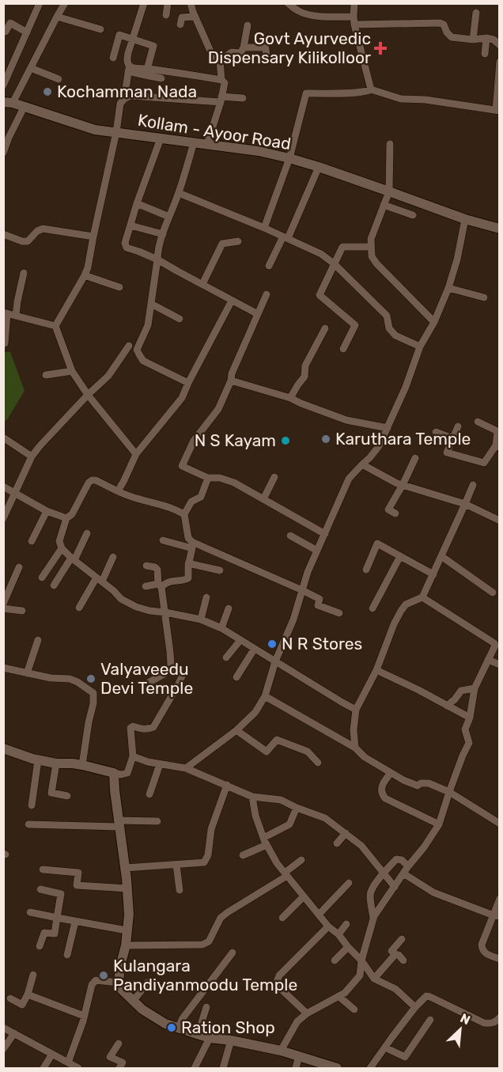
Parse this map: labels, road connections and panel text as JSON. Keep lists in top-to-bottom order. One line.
{"streets":{"street":["Kollam - Ayoor Road"]},"places":{"health":["Govt Ayurvedic Dispensary Kilikolloor"],"other":["Kochamman Nada","Karuthara Temple","N S Kayam","N R Stores","Valyaveedu Devi Temple","Kulangara Pandiyanmoodu Temple","Ration Shop"]},"north":"top right"}
